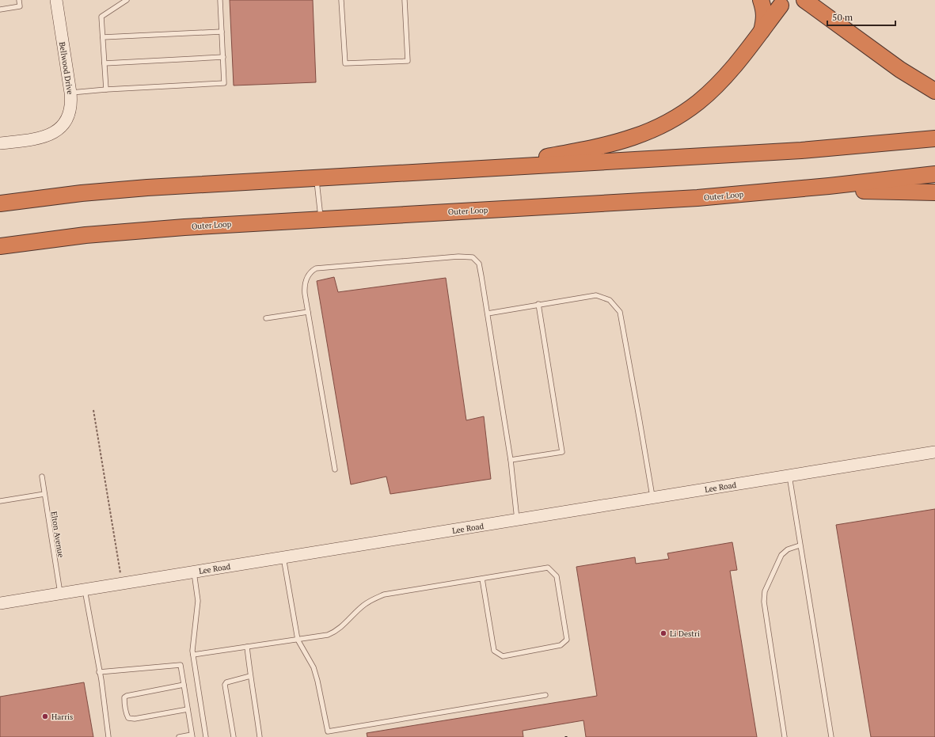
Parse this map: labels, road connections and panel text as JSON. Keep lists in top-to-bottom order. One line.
{"streets":{"highway":["Outer Loop"],"street":["Bellwood Drive","Lee Road"],"lane":["Elton Avenue"]},"crossings":[["Lee Road","Elton Avenue"]],"places":["Li Destri","Harris"],"scale_bar":"50 m"}
